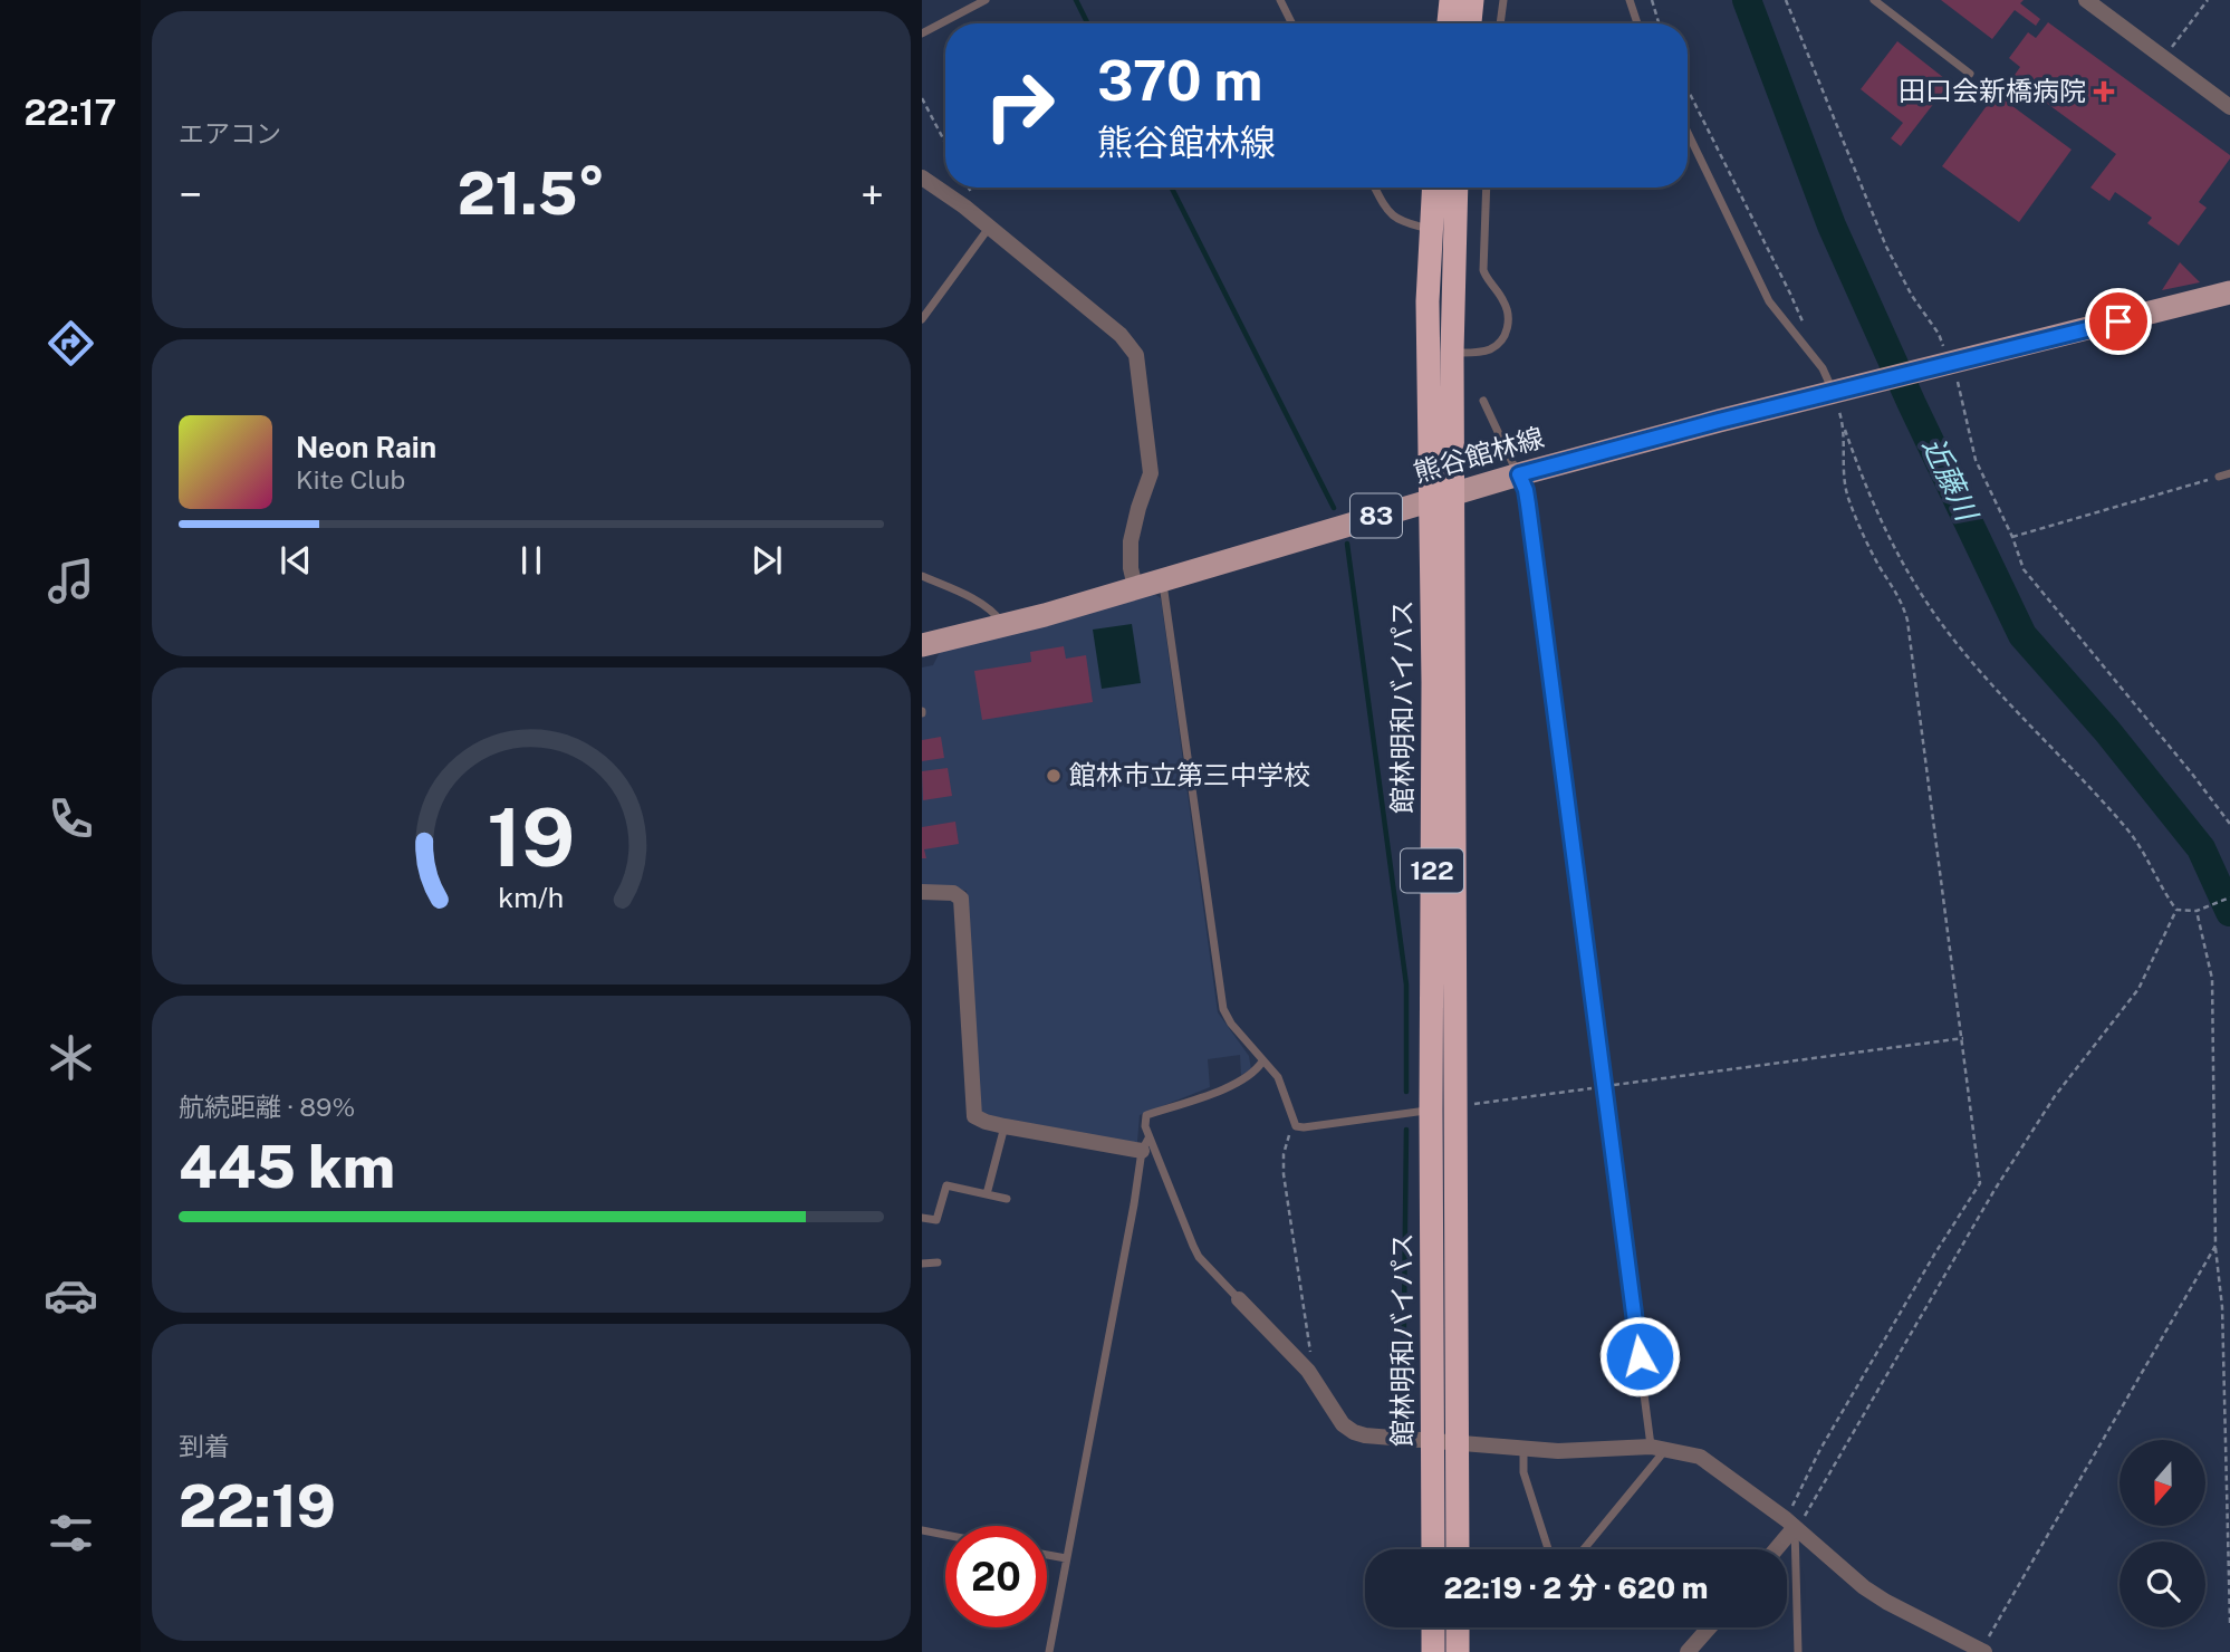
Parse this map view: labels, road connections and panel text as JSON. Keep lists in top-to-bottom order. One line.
{"streets":{"highway":["館林明和バイパス","122"],"main road":["熊谷館林線","83"]},"crossings":[["熊谷館林線","83"],["熊谷館林線","館林明和バイパス"]],"water":["近藤川"],"places":{"health":["田口会新橋病院"],"other":["館林市立第三中学校"]},"north":"bottom","page":{"tabs":"22:17","tile":["エアコン",["航続距離 · 89%","445 km"],["到着","22:19"]],"turn":["370 m","熊谷館林線"],"heat":["−","21.5°","+"],"song":["Neon Rain","Kite Club"],"limit":"20","trip":"22:19 · 2 分 · 620 m","gauge":["19","km/h"]}}
